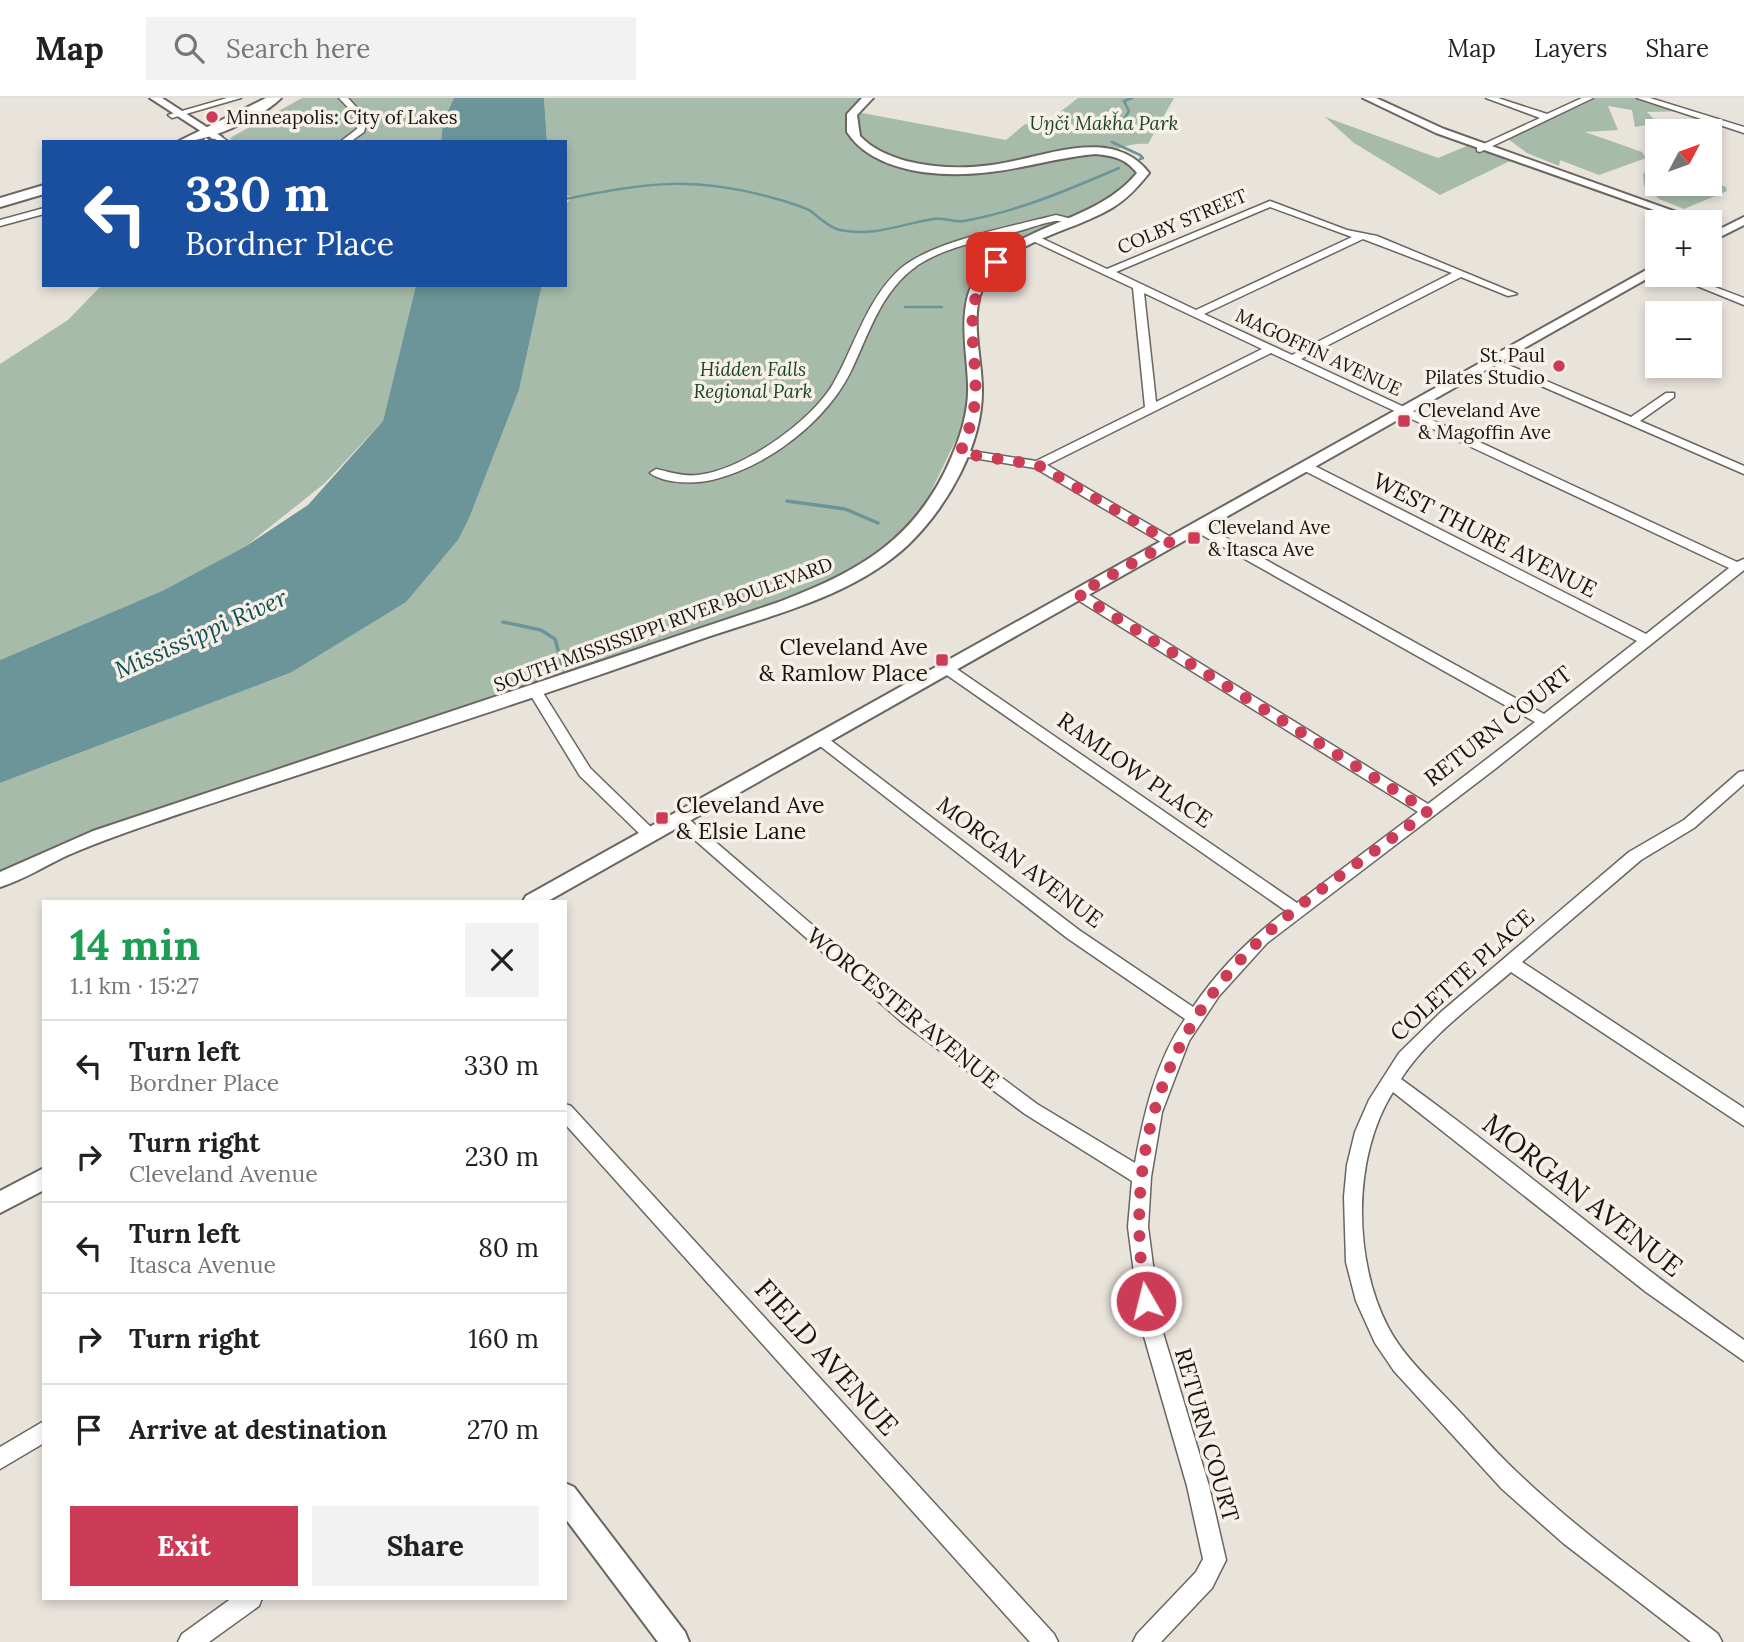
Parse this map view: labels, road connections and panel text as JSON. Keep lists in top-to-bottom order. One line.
{"streets":{"street":["COLBY STREET","MAGOFFIN AVENUE","WEST THURE AVENUE","SOUTH MISSISSIPPI RIVER BOULEVARD","RETURN COURT","RAMLOW PLACE","MORGAN AVENUE","COLETTE PLACE","WORCESTER AVENUE","FIELD AVENUE"]},"crossings":[["COLBY STREET","MAGOFFIN AVENUE"],["MAGOFFIN AVENUE","SOUTH MISSISSIPPI RIVER BOULEVARD"],["MAGOFFIN AVENUE","RETURN COURT"],["WEST THURE AVENUE","RETURN COURT"],["RETURN COURT","RAMLOW PLACE"],["RETURN COURT","MORGAN AVENUE"],["RETURN COURT","WORCESTER AVENUE"],["MORGAN AVENUE","COLETTE PLACE"]],"water":["Mississippi River"],"parks":["Uŋči Makȟa Park","Hidden Falls Regional Park"],"places":{"other":["Minneapolis: City of Lakes","St. Paul Pilates Studio"],"transit":["Cleveland Ave & Magoffin Ave","Cleveland Ave & Itasca Ave","Cleveland Ave & Ramlow Place","Cleveland Ave & Elsie Lane"]},"north":"top right","page":{"header":"Map","search":"Search here","nav":["Map","Layers","Share"],"map_buttons":["+","−"],"turn":["330 m","Bordner Place"],"heading":["14 min","1.1 km · 15:27"],"list":[{"name":"Turn left","note":"Bordner Place","value":"330 m"},{"name":"Turn right","note":"Cleveland Avenue","value":"230 m"},{"name":"Turn left","note":"Itasca Avenue","value":"80 m"},{"name":"Turn right","value":"160 m"},{"name":"Arrive at destination","value":"270 m"}],"buttons":["Exit","Share"]}}
